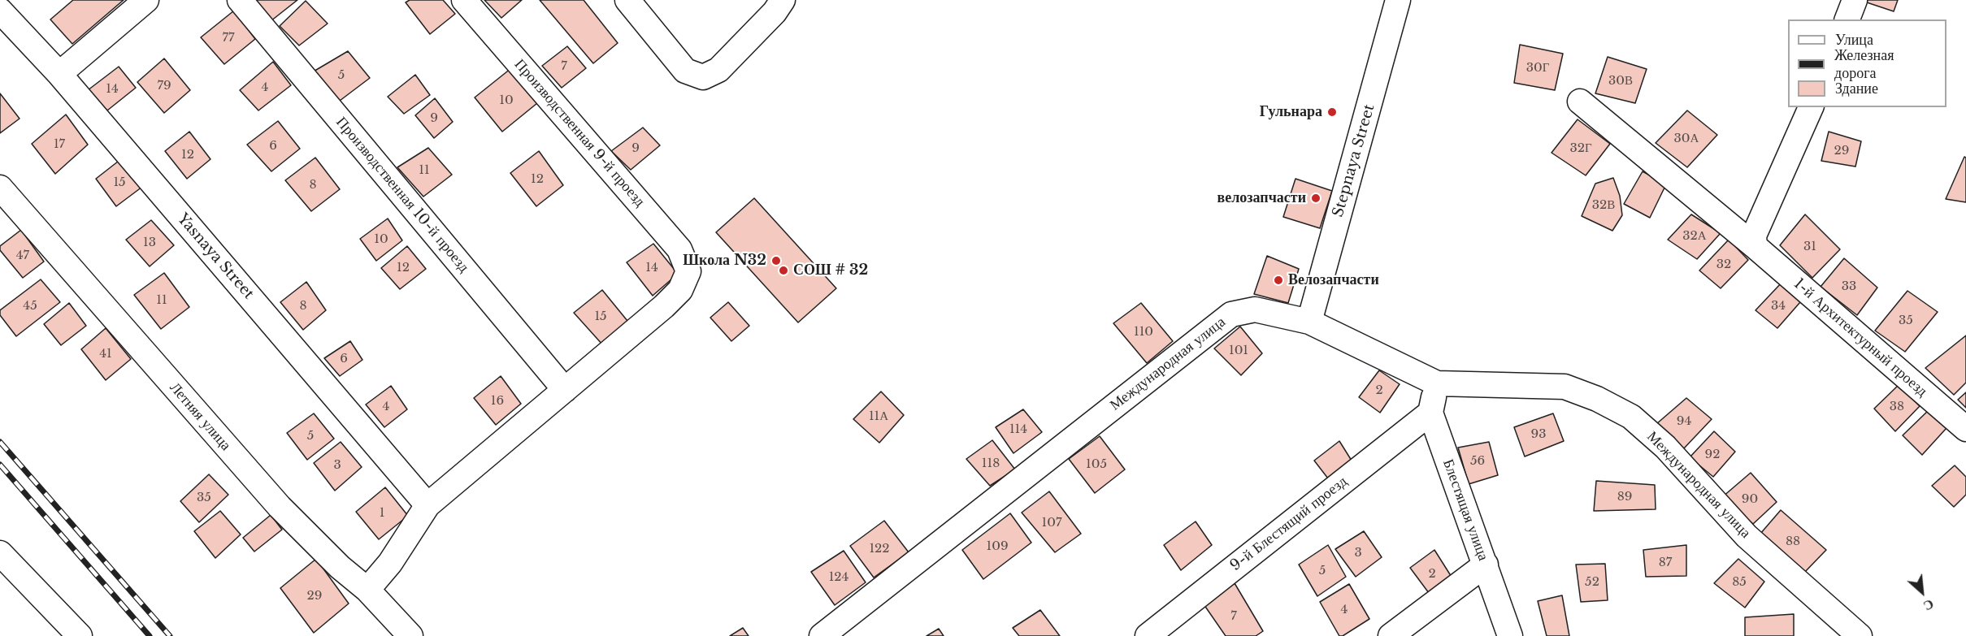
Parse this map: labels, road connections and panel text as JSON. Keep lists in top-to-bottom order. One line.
{"streets":{"street":["Производственная 9-й проезд","Stepnaya Street","Производственная 10-й проезд","Yasnaya Street","1-й Архитектурный проезд","Международная улица","Летняя улица","Блестящая улица","9-й Блестящий проезд"]},"crossings":[["Производственная 9-й проезд","Производственная 10-й проезд"],["Stepnaya Street","Международная улица"],["Блестящая улица","9-й Блестящий проезд"]],"places":["Гульнара","велозапчасти","Школа N32","СОШ # 32","Велозапчасти"],"house_numbers":["77","7","30Г","5","30В","79","4","14","10","9","30А","17","6","9","32Г","29","12","11","12","15","8","32В","32А","10","13","31","47","32","12","14","33","11","45","8","34","15","35","110","101","41","6","2","16","4","38","11А","94","114","93","5","92","56","118","105","3","89","35","90","1","107","88","109","122","3","87","5","2","124","52","85","29","4","7"],"legend":["Улица","Железная дорога","Здание"],"north":"bottom right"}
